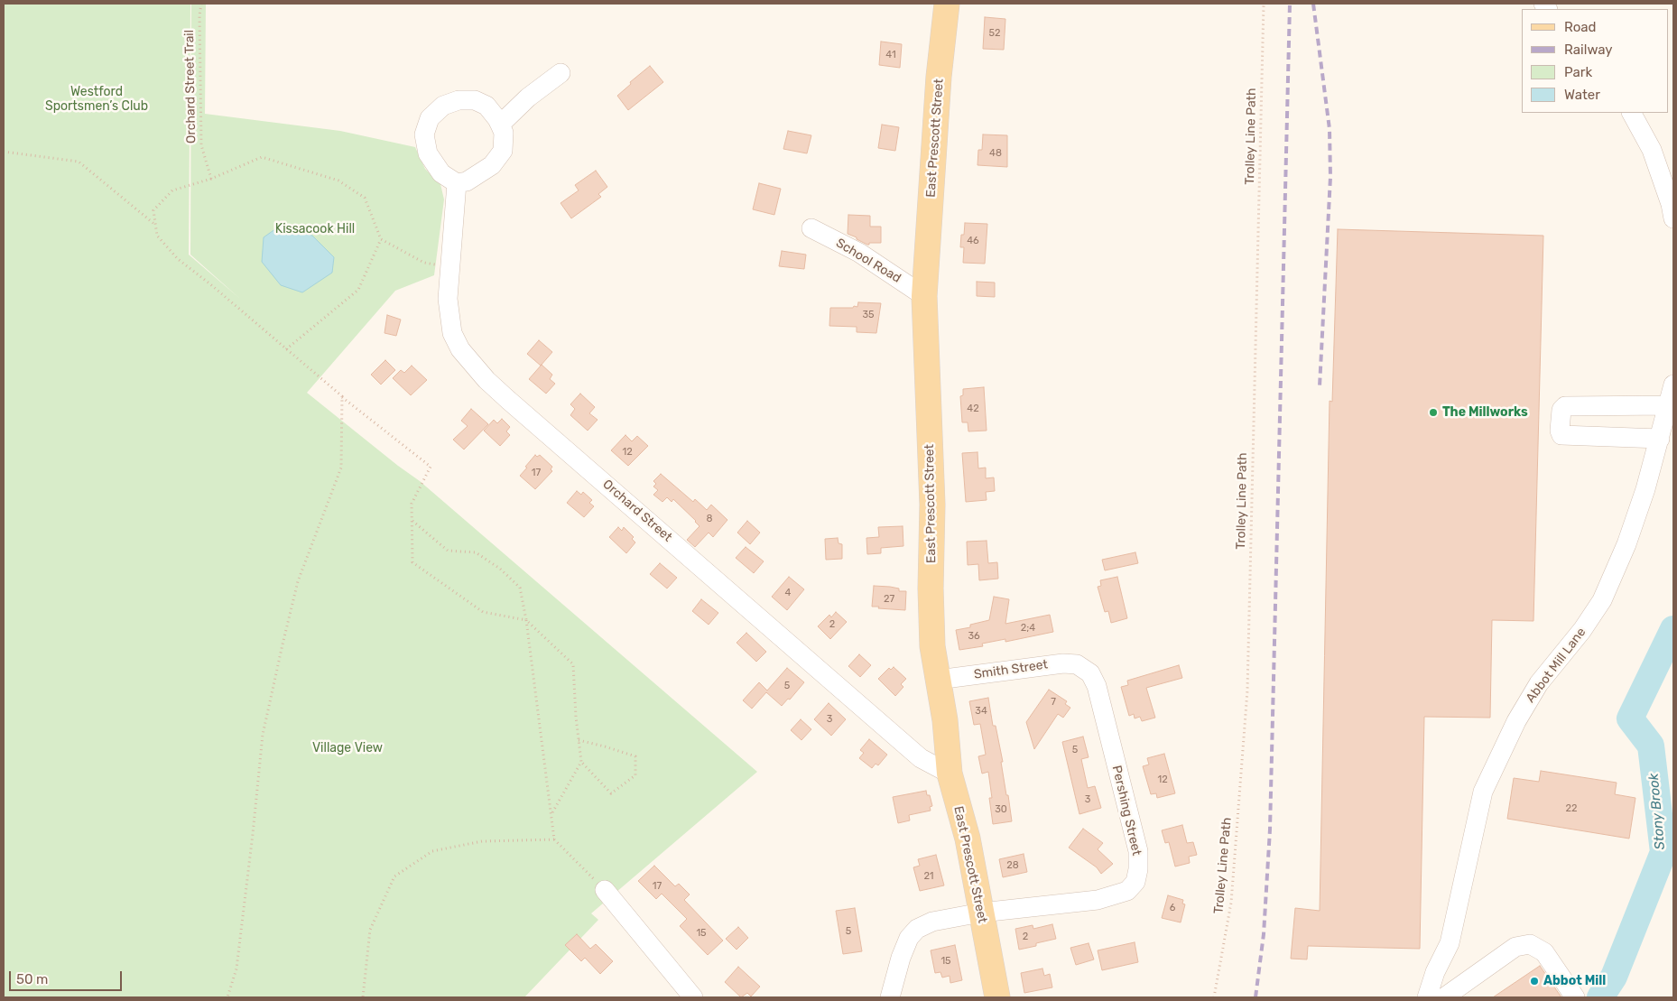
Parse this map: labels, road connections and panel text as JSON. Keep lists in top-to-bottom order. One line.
{"streets":{"main road":["East Prescott Street"],"street":["School Road","Orchard Street","Abbot Mill Lane","Smith Street","Pershing Street"],"path":["Orchard Street Trail","Trolley Line Path"]},"crossings":[["East Prescott Street","School Road"],["East Prescott Street","Orchard Street"],["East Prescott Street","Smith Street"],["East Prescott Street","Pershing Street"],["Smith Street","Pershing Street"]],"water":["Stony Brook"],"parks":["Westford Sportsmen’s Club","Kissacook Hill","Village View"],"places":["The Millworks","Abbot Mill"],"house_numbers":["52","41","48","46","35","42","12","17","8","4","27","2","2;4","36","5","7","34","3","5","12","3","22","30","28","21","17","6","5","15","2","15"],"legend":["Road","Railway","Park","Water"],"scale_bar":"50 m"}
